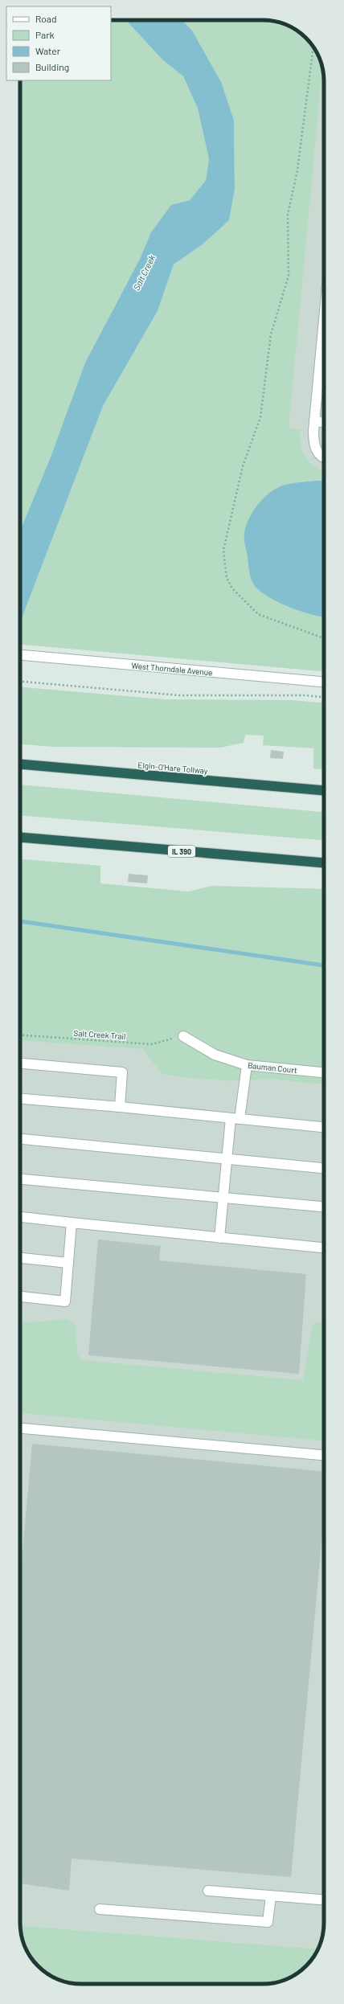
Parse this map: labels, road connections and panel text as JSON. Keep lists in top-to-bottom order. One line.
{"streets":{"highway":["Elgin-O'Hare Tollway","IL 390"],"street":["West Thorndale Avenue","Bauman Court"],"path":["Salt Creek Trail"]},"crossings":[["Salt Creek Trail","Bauman Court"]],"water":["Salt Creek"],"legend":["Road","Park","Water","Building"]}
